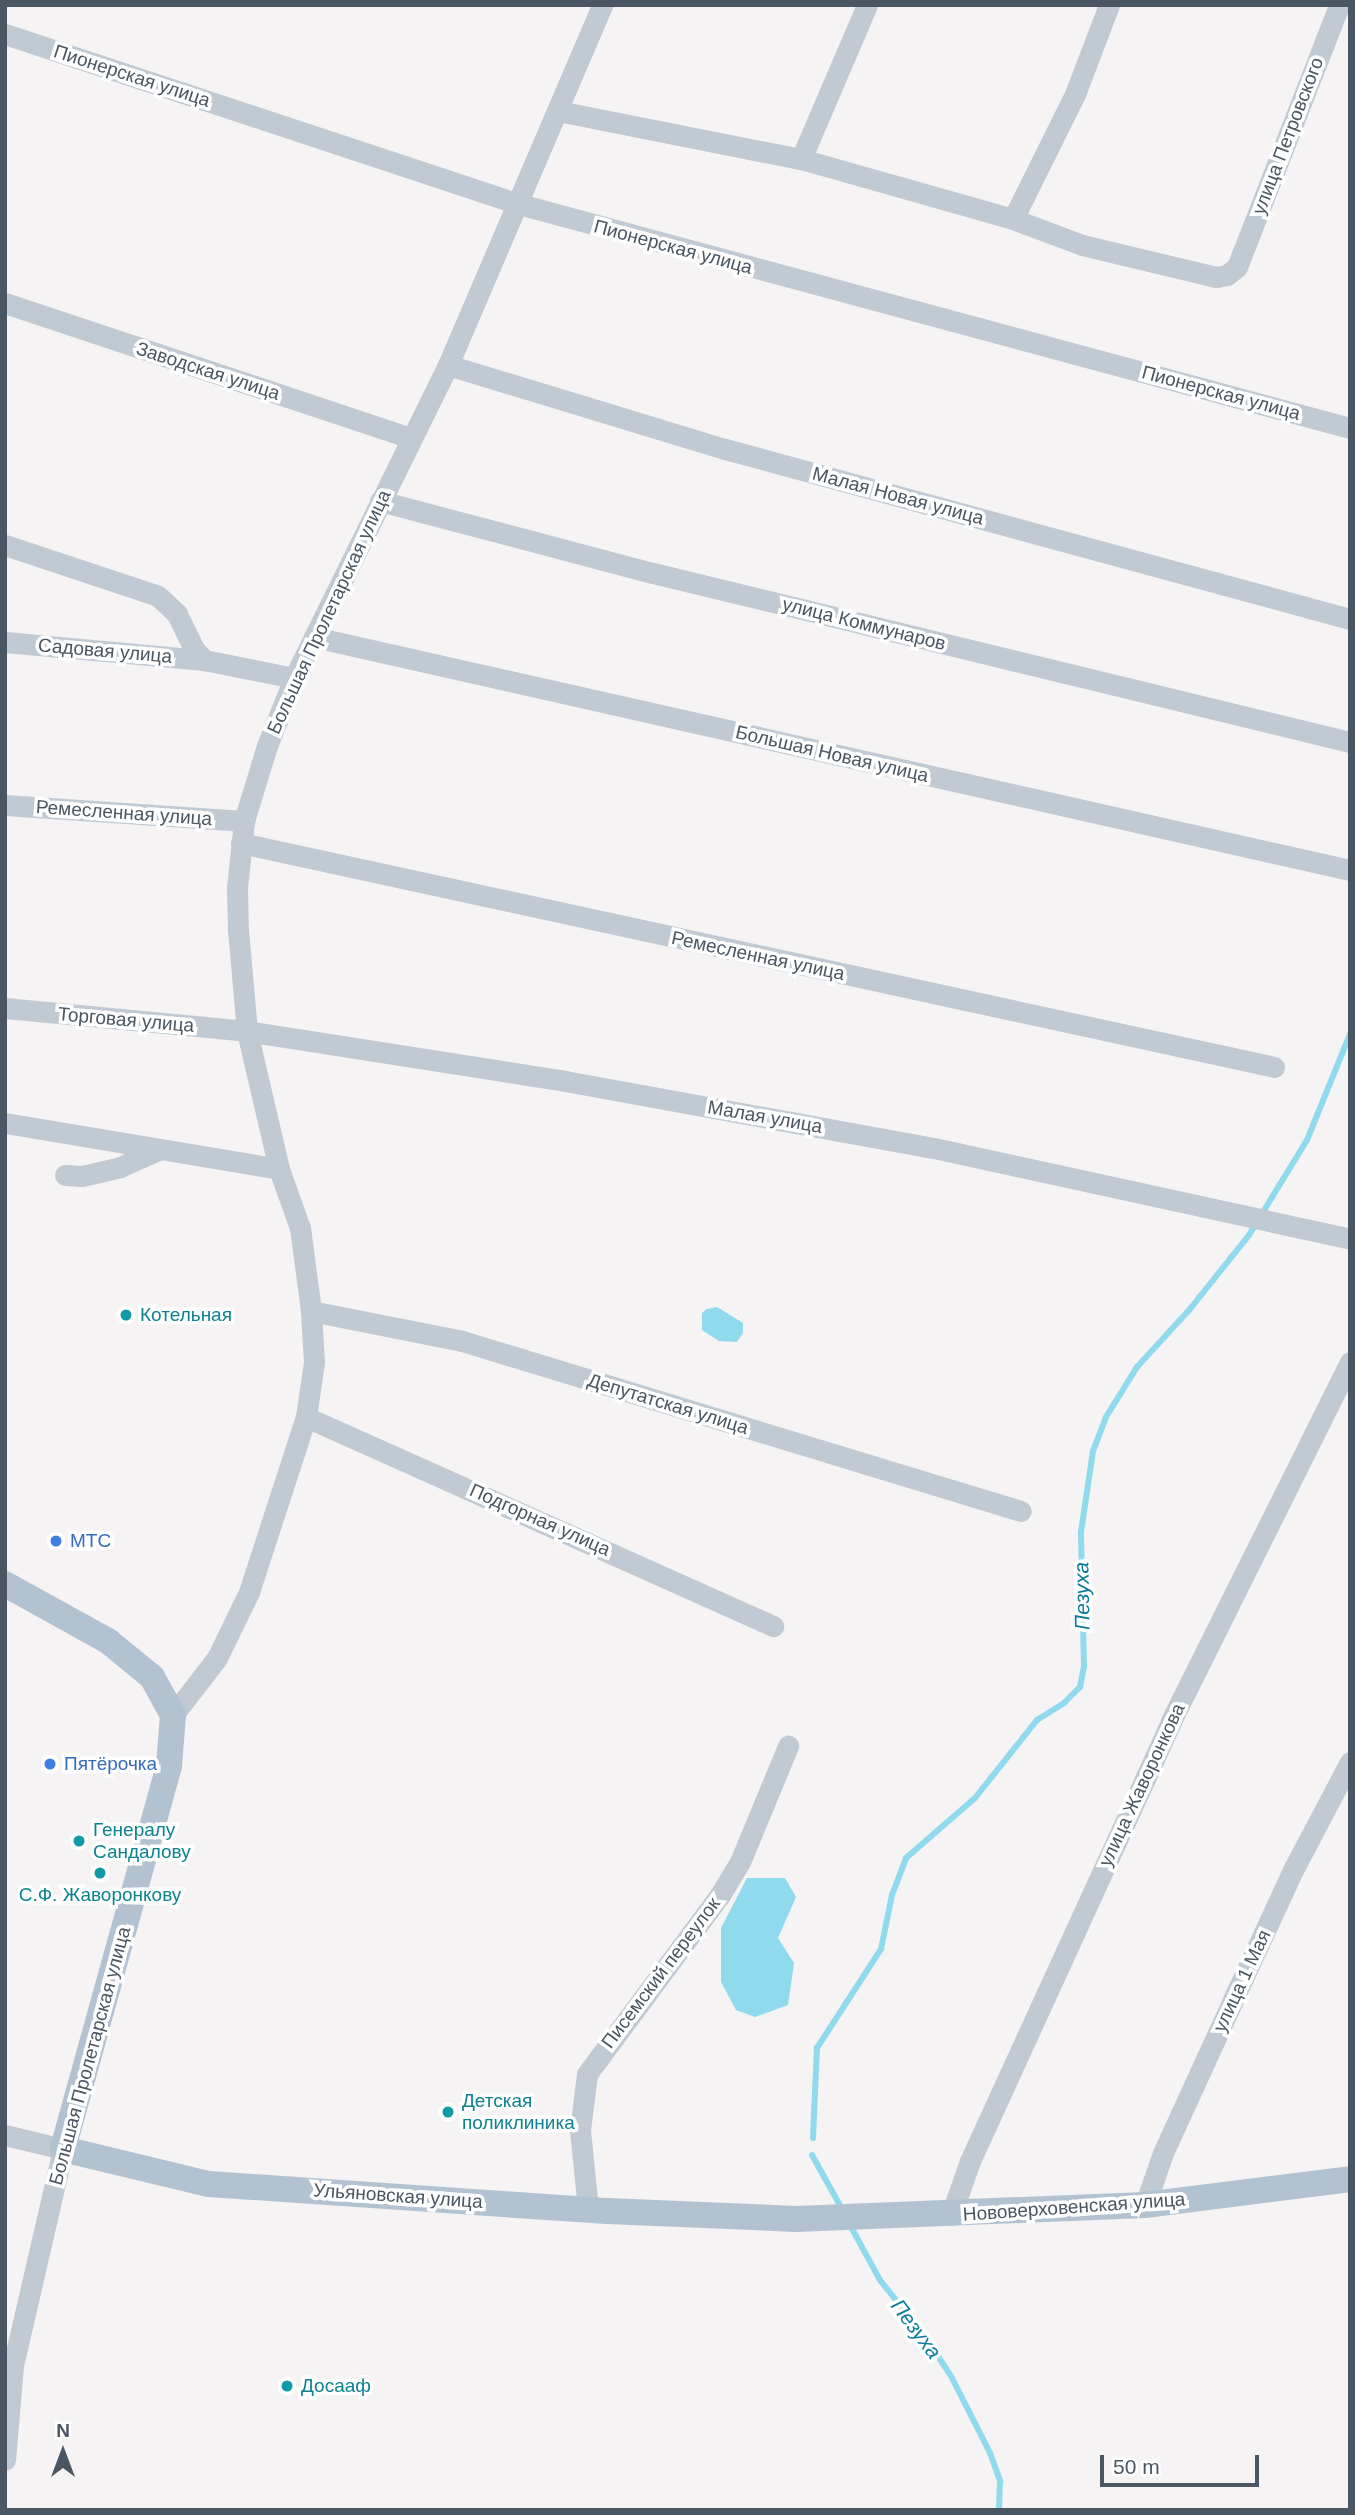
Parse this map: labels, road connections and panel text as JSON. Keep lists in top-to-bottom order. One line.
{"streets":{"main road":["Большая Пролетарская улица","Ульяновская улица","Нововерховенская улица"],"street":["Пионерская улица","улица Петровского","Заводская улица","Малая Новая улица","улица Коммунаров","Садовая улица","Большая Новая улица","Ремесленная улица","Торговая улица","Малая улица","Депутатская улица","Подгорная улица","улица Жаворонкова","Писемский переулок","улица 1 Мая"]},"crossings":[["Пионерская улица","Большая Пролетарская улица"],["Заводская улица","Большая Пролетарская улица"],["Малая Новая улица","Большая Пролетарская улица"],["Большая Пролетарская улица","улица Коммунаров"],["Большая Пролетарская улица","Большая Новая улица"],["Большая Пролетарская улица","Ремесленная улица"],["Большая Пролетарская улица","Торговая улица"],["Большая Пролетарская улица","Малая улица"],["Большая Пролетарская улица","Депутатская улица"],["Большая Пролетарская улица","Подгорная улица"],["Большая Пролетарская улица","Ульяновская улица"],["Торговая улица","Малая улица"],["улица Жаворонкова","Нововерховенская улица"],["Писемский переулок","Ульяновская улица"],["улица 1 Мая","Нововерховенская улица"],["Ульяновская улица","Нововерховенская улица"]],"water":["Пезуха"],"places":["Котельная","МТС","Пятёрочка","Генералу Сандалову","С.Ф. Жаворонкову","Детская поликлиника","Досааф"],"scale_bar":"50 m","north":"top"}
